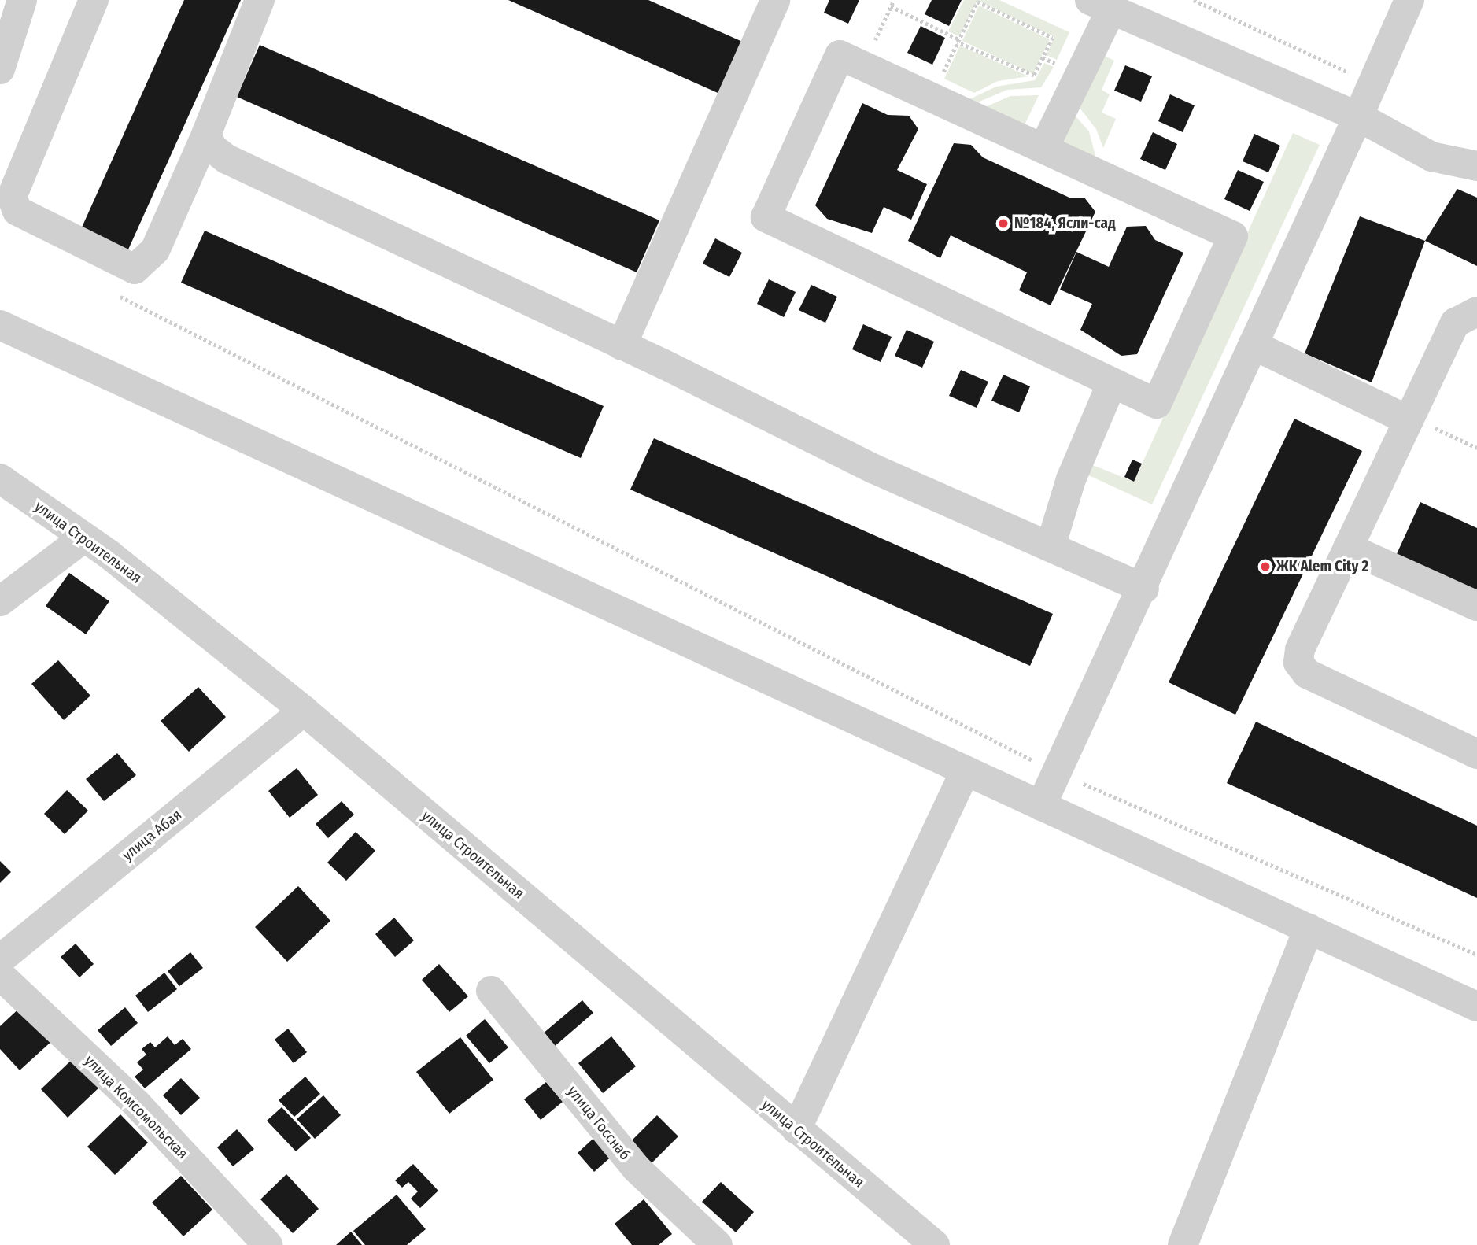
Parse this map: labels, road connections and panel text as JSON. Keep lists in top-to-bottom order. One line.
{"streets":{"street":["улица Строительная","улица Абая","улица Комсомольская","улица Госснаб"]},"crossings":[["улица Строительная","улица Абая"]],"places":["№184, Ясли-сад","ЖК Alem City 2"]}
